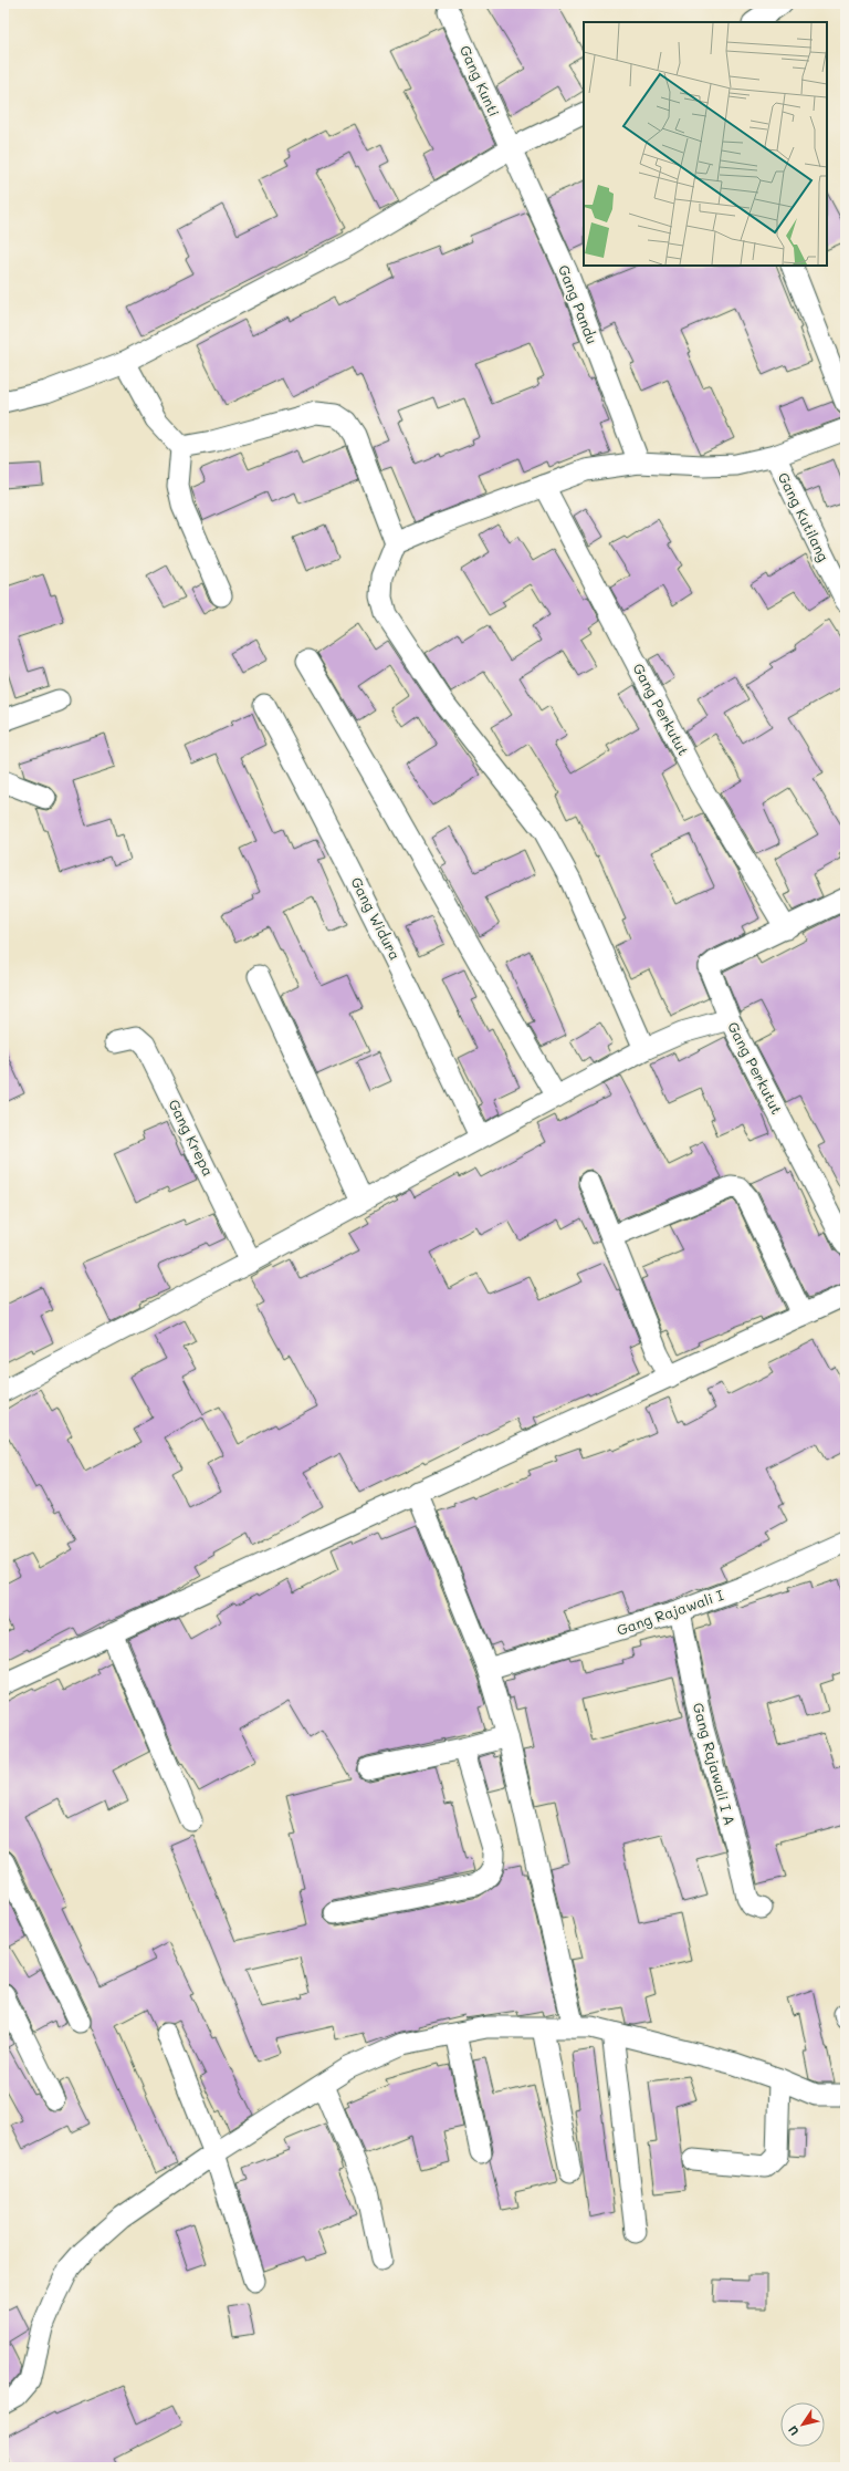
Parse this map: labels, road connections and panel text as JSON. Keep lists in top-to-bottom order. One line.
{"streets":{"street":["Gang Kunti","Gang Pandu","Gang Kutilang","Gang Perkutut","Gang Widura","Gang Krepa","Gang Rajawali I","Gang Rajawali I A"]},"crossings":[["Gang Kunti","Gang Pandu"],["Gang Rajawali I","Gang Rajawali I A"]],"north":"bottom left"}
